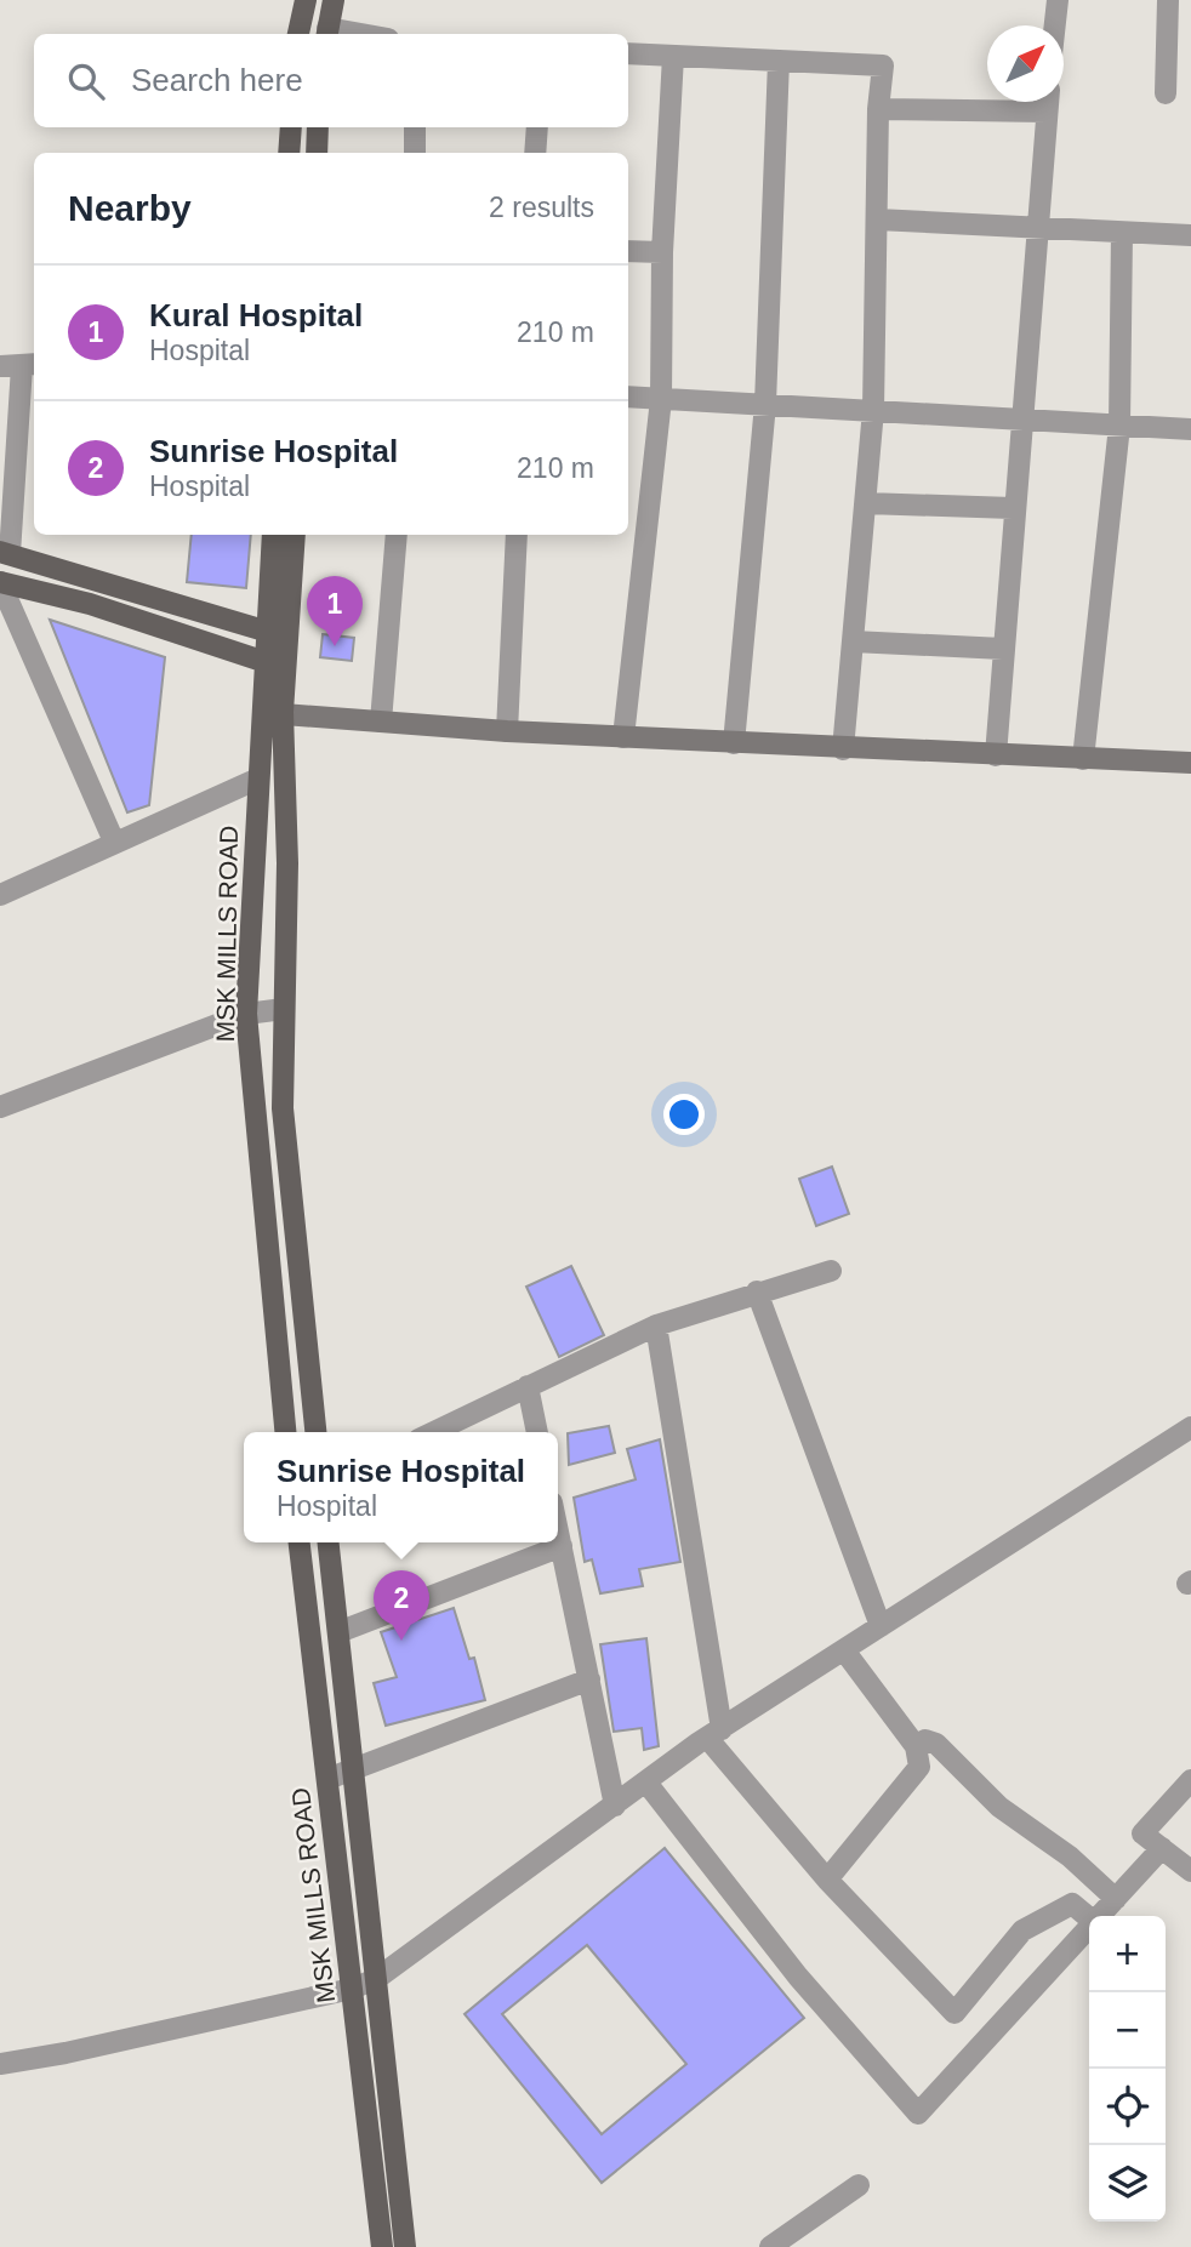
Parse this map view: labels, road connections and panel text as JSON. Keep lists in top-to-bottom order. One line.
{"streets":{"main road":["MSK MILLS ROAD"]},"north":"top right","page":{"search":"Search here","heading":["Nearby","2 results"],"list":[{"mark":"1","name":"Kural Hospital","note":"Hospital","value":"210 m"},{"mark":"2","name":"Sunrise Hospital","note":"Hospital","value":"210 m"}],"pins":["1","2"],"popup":["Sunrise Hospital","Hospital"],"map_buttons":["+","−"]}}
